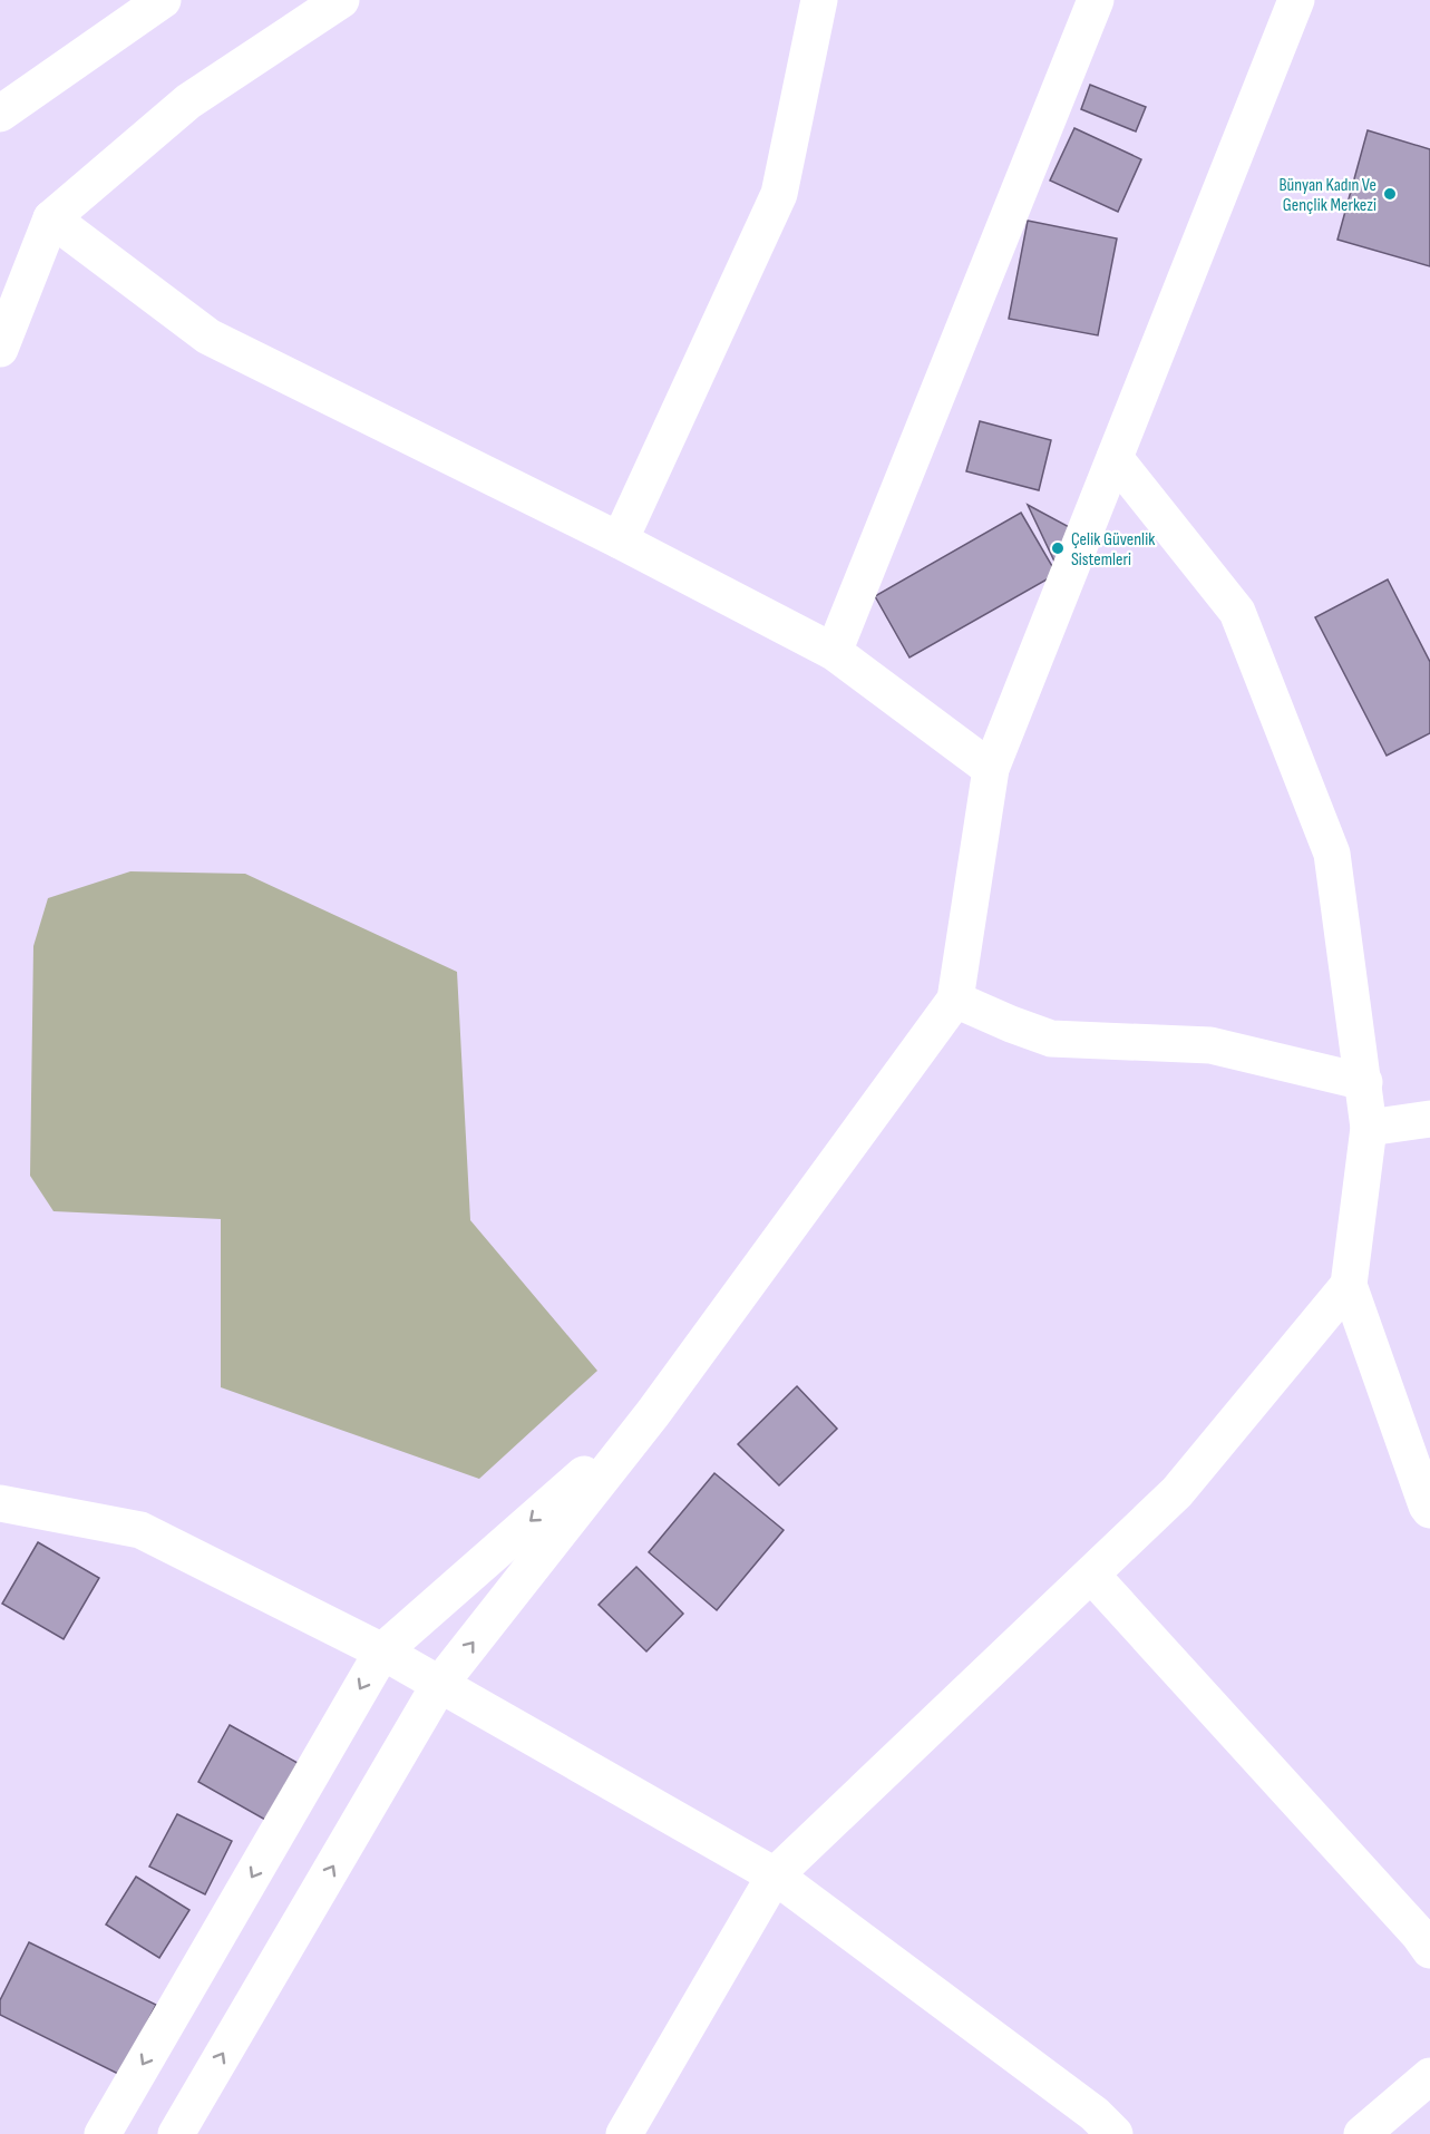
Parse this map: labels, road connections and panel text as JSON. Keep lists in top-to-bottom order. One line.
{"places":["Bünyan Kadın Ve Gençlik Merkezi","Çelik Güvenlik Sistemleri"]}
